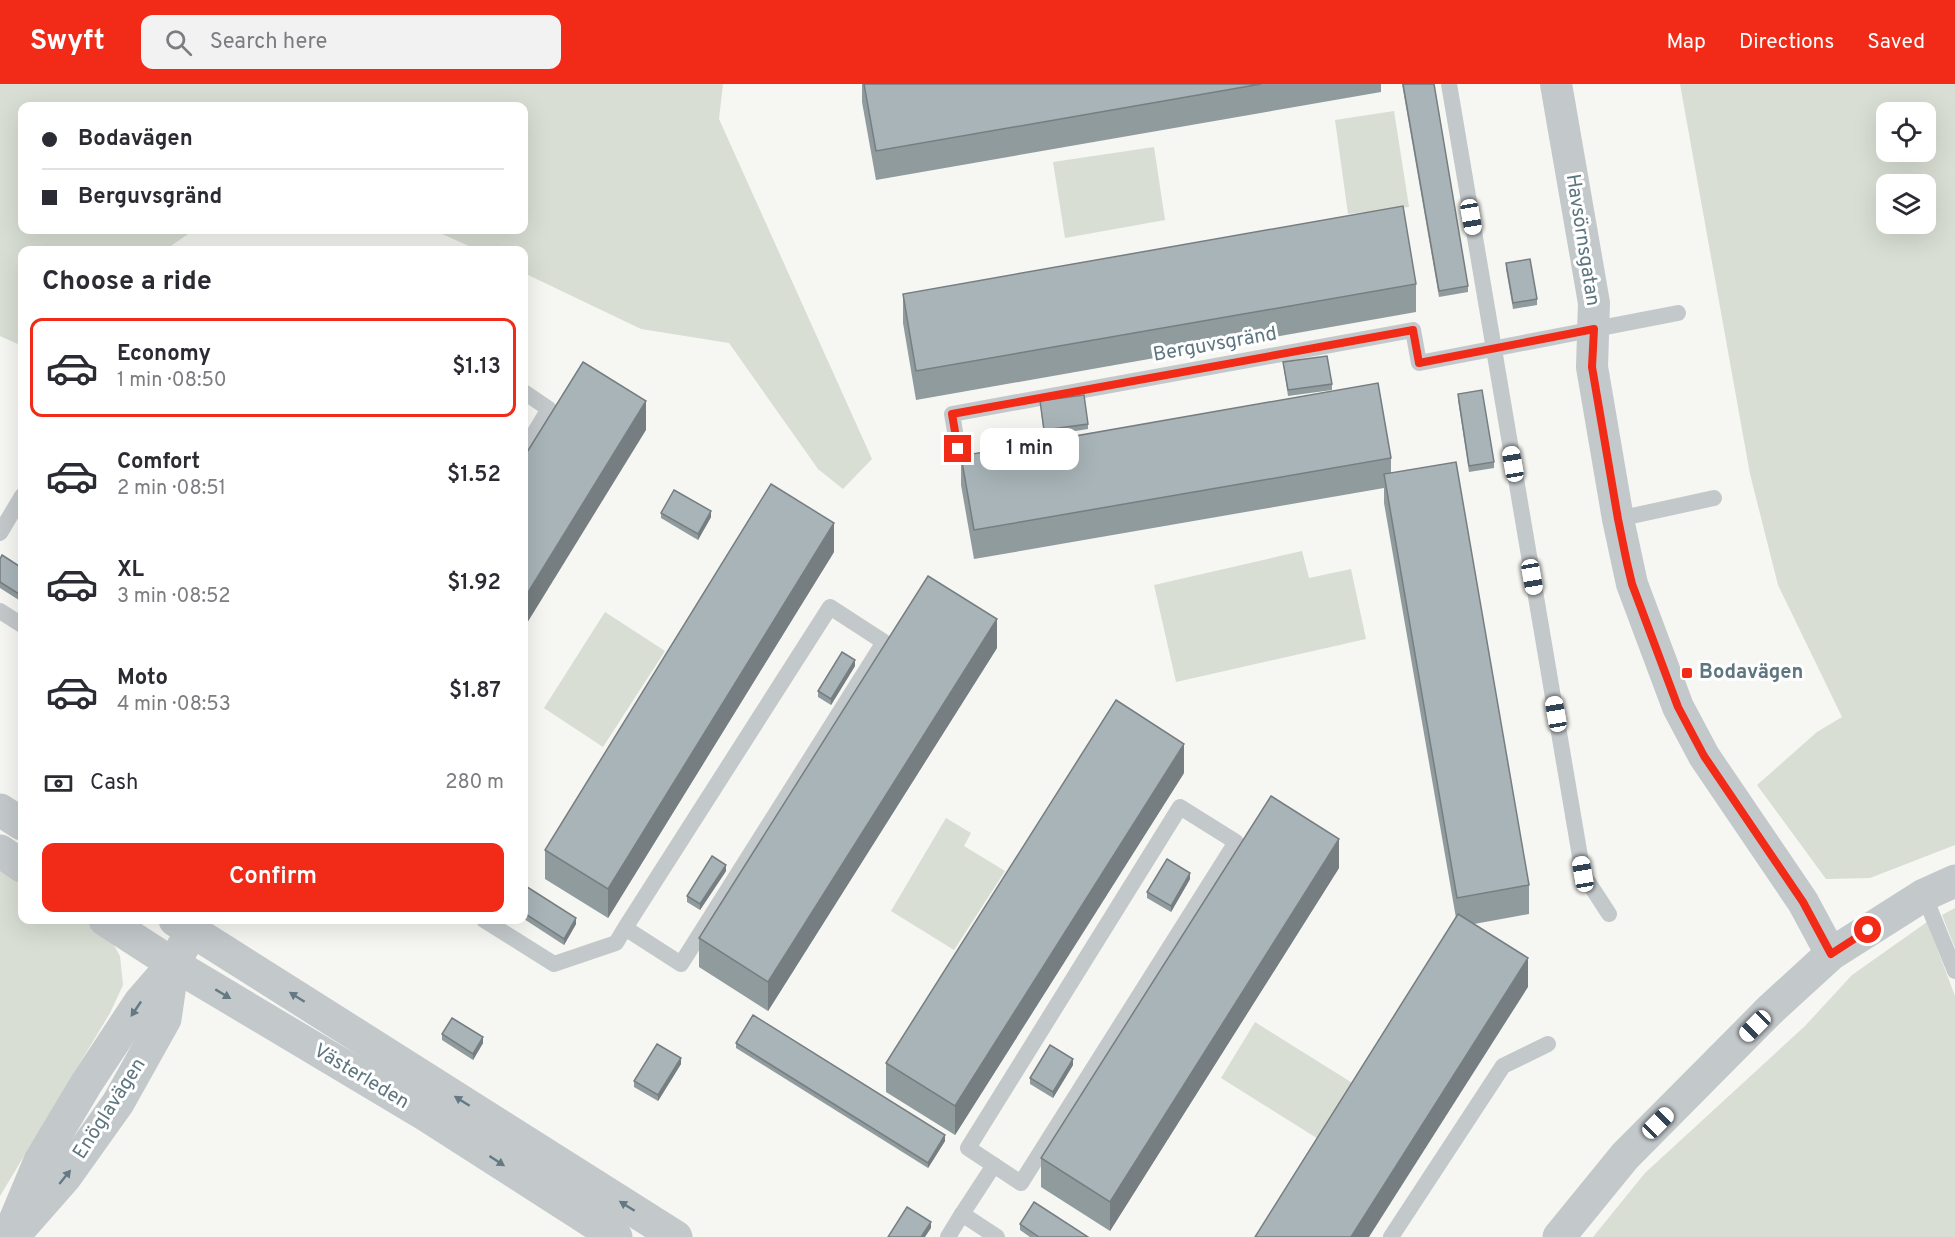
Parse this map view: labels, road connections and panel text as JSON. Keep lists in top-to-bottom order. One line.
{"streets":{"street":["Havsörnsgatan","Västerleden","Enöglavägen"],"lane":["Berguvsgränd"]},"crossings":[["Havsörnsgatan","Berguvsgränd"],["Västerleden","Enöglavägen"]],"places":{"transit":["Bodavägen"]},"page":{"header":"Swyft","search":"Search here","nav":["Map","Directions","Saved"],"banner":["Bodavägen","Berguvsgränd"],"heading":"Choose a ride","list":[{"name":"Economy","note":"1 min · 08:50","value":"$1.13"},{"name":"Comfort","note":"2 min · 08:51","value":"$1.52"},{"name":"XL","note":"3 min · 08:52","value":"$1.92"},{"name":"Moto","note":"4 min · 08:53","value":"$1.87"}],"bubble":"1 min","pay":["Cash","280 m"],"buttons":"Confirm"}}
